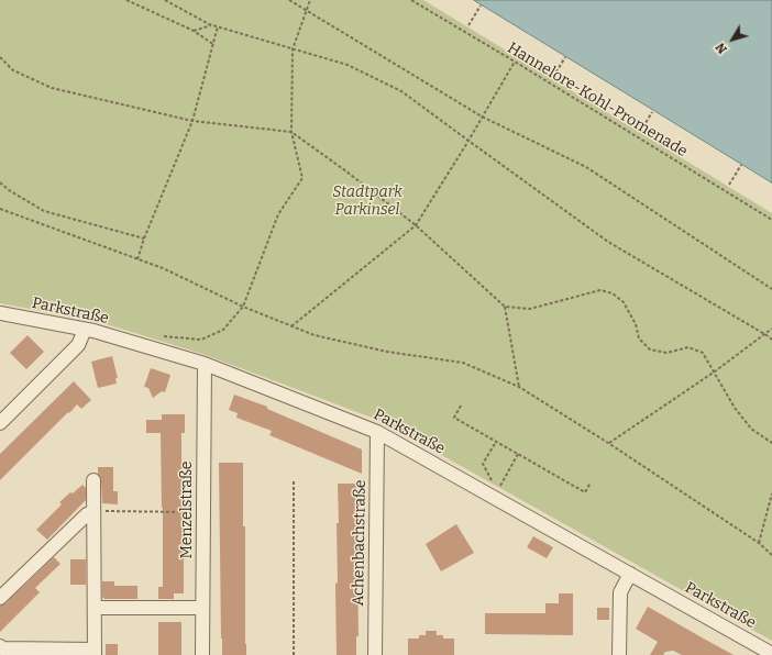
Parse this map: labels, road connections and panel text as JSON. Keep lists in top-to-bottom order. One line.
{"streets":{"street":["Parkstraße","Menzelstraße","Achenbachstraße"],"path":["Hannelore-Kohl-Promenade"]},"crossings":[["Parkstraße","Menzelstraße"],["Parkstraße","Achenbachstraße"]],"parks":["Stadtpark Parkinsel"],"north":"bottom left"}
